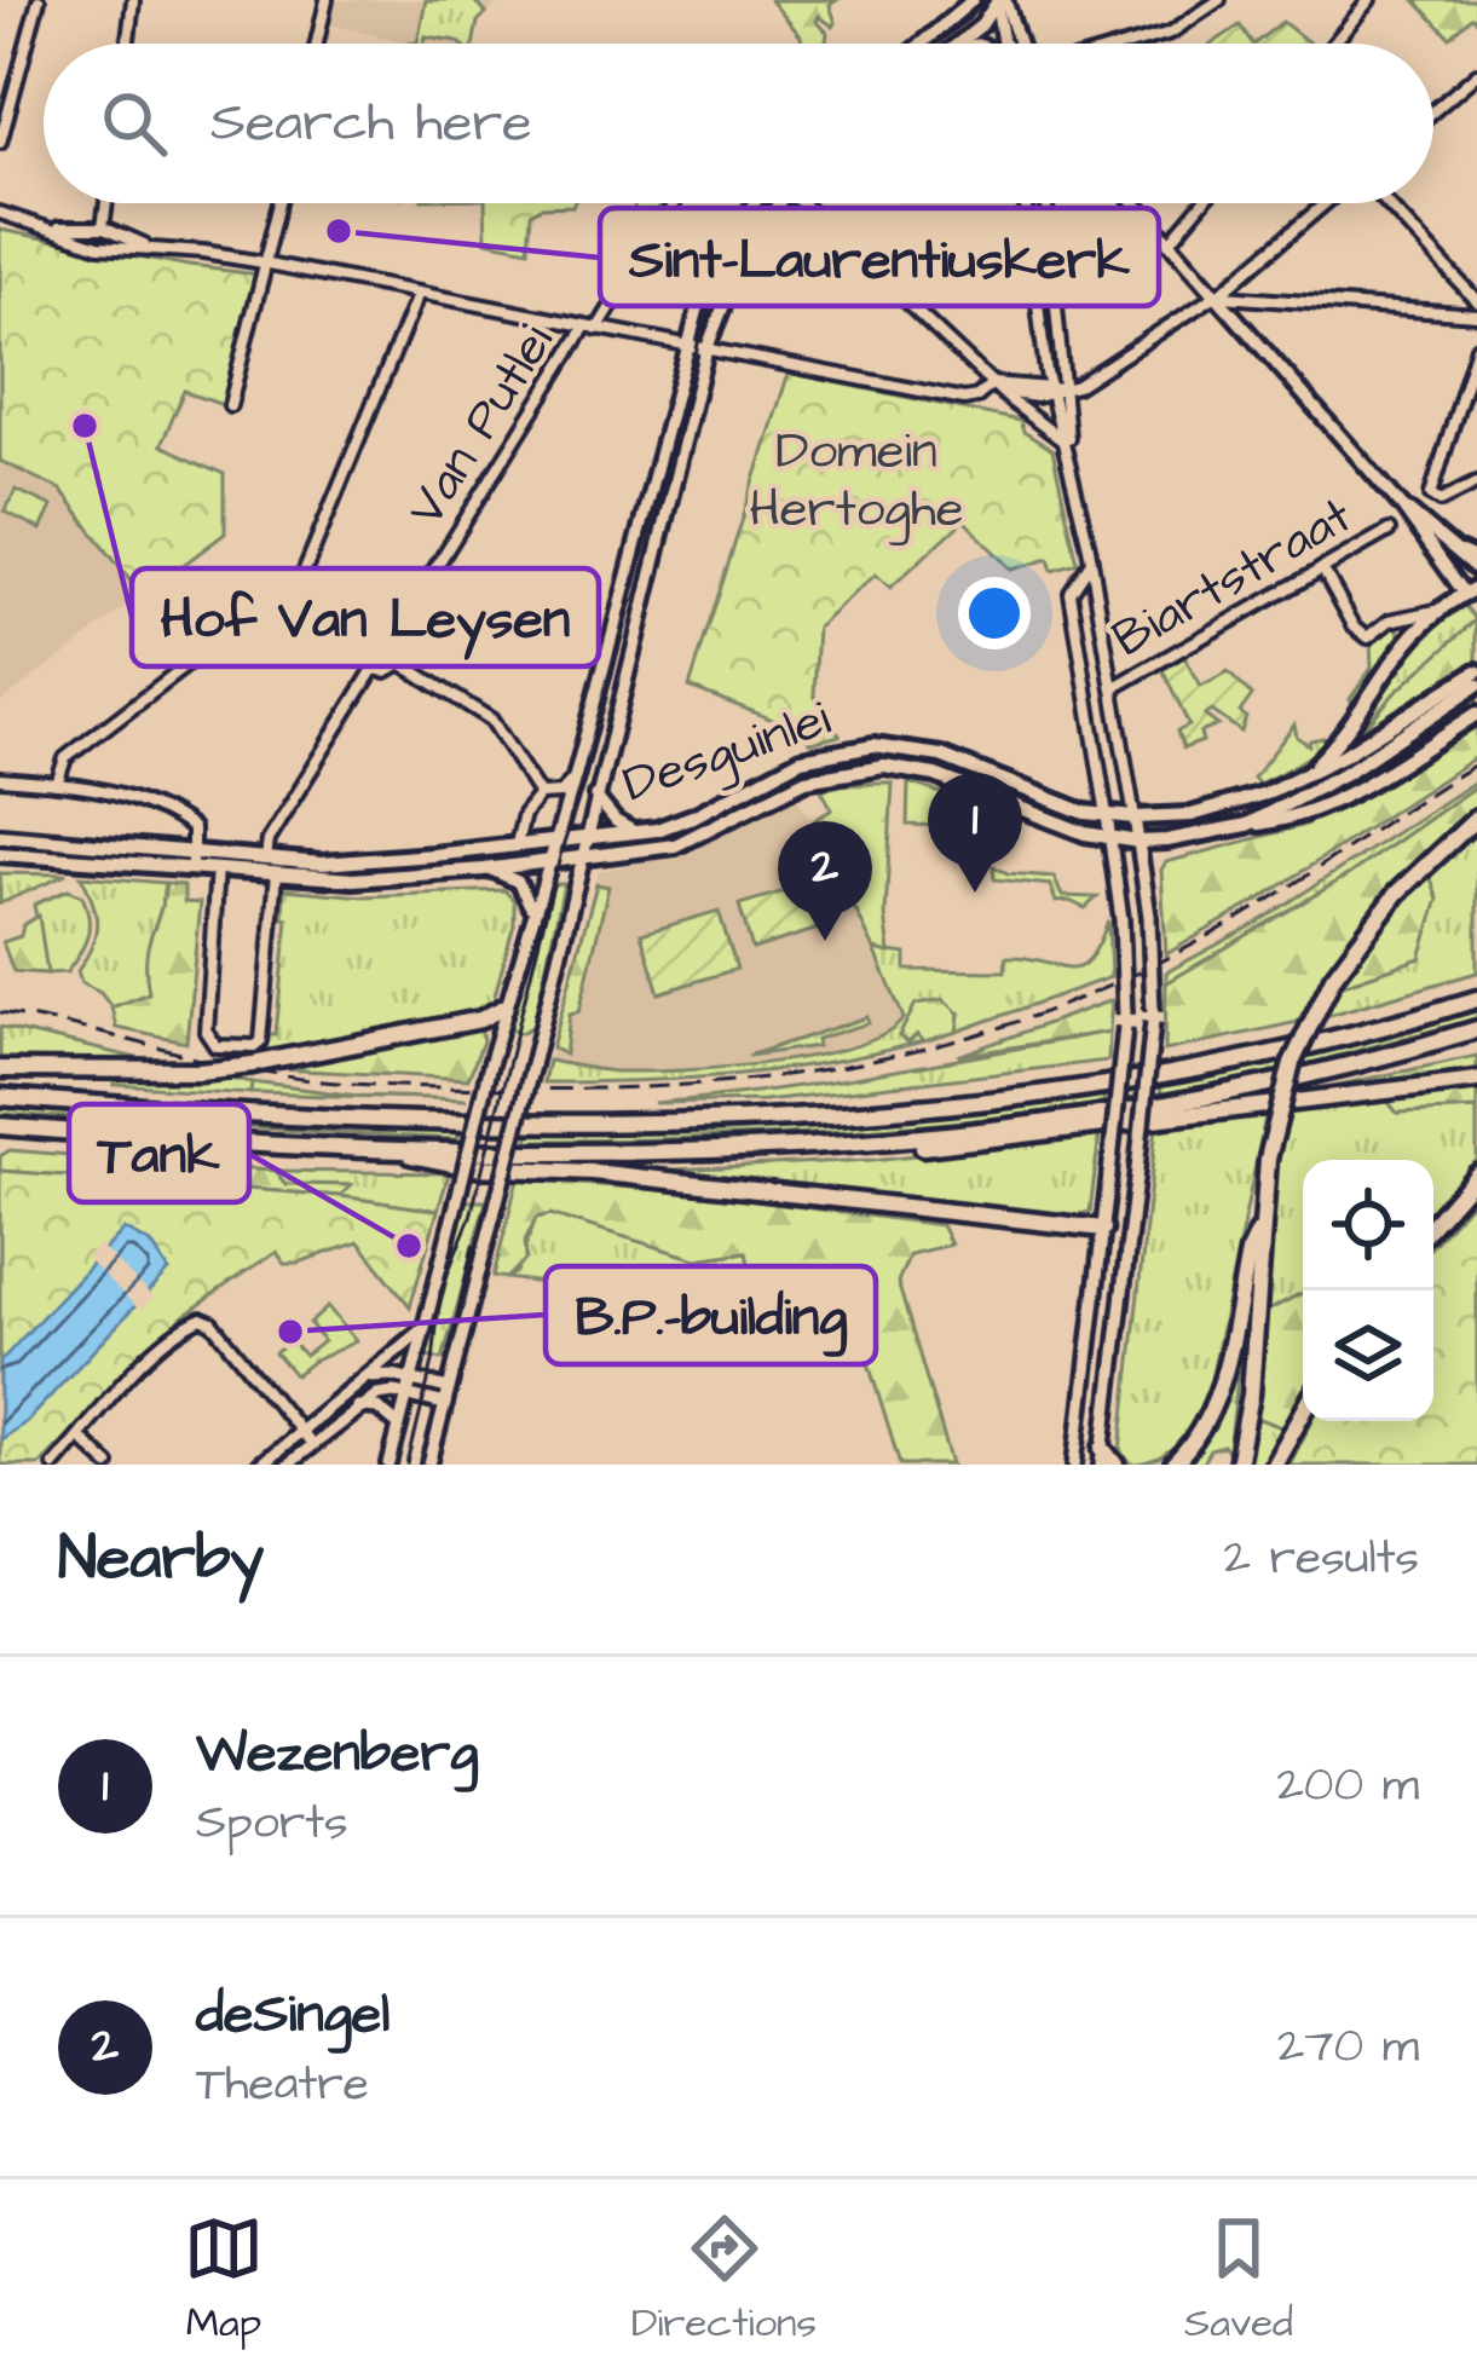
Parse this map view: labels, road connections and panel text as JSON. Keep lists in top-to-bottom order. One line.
{"streets":{"main road":["Desguinlei"],"street":["Van Putlei","Biartstraat"]},"parks":["Domein Hertoghe"],"places":["Sint-Laurentiuskerk","Hof Van Leysen","Tank","B.P.-building"],"page":{"search":"Search here","pins":["1","2"],"heading":["Nearby","2 results"],"list":[{"mark":"1","name":"Wezenberg","note":"Sports","value":"200 m"},{"mark":"2","name":"deSingel","note":"Theatre","value":"270 m"}],"nav":["Map","Directions","Saved"]}}
